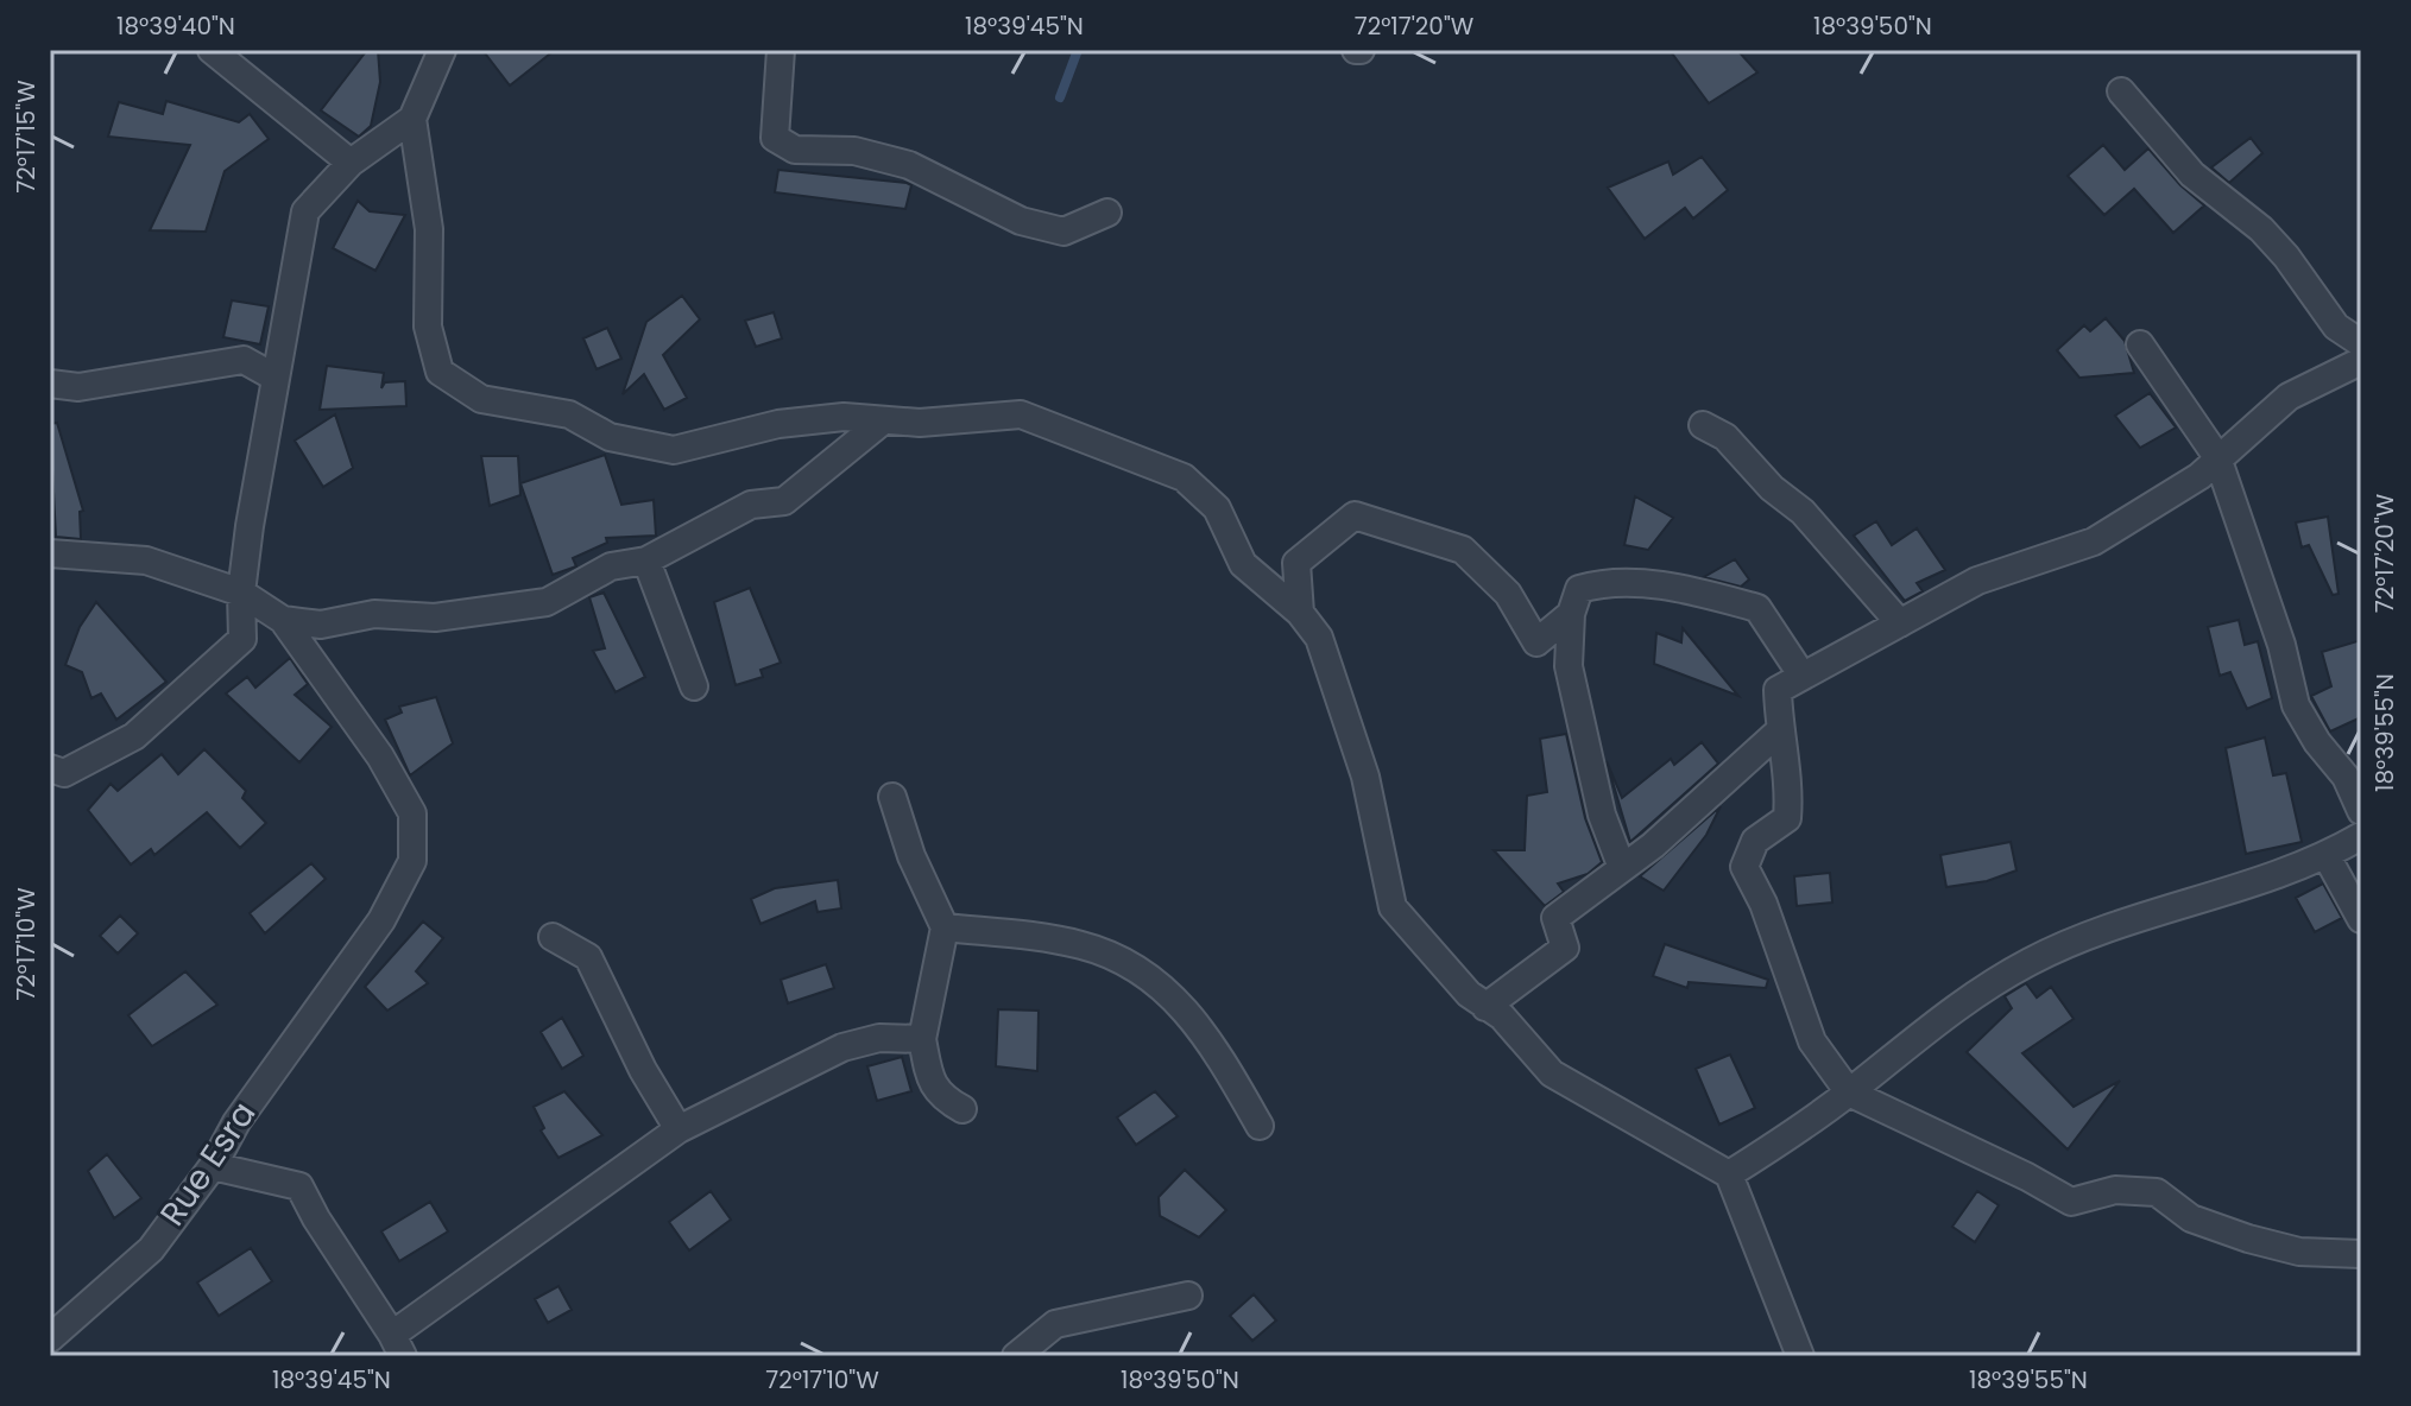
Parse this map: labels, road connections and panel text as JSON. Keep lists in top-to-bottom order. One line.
{"streets":{"street":["Rue Esra"]},"coordinates":["18°39'40\"N","18°39'45\"N","72°17'20\"W","18°39'50\"N","72°17'15\"W","18°39'55\"N","72°17'10\"W"]}
